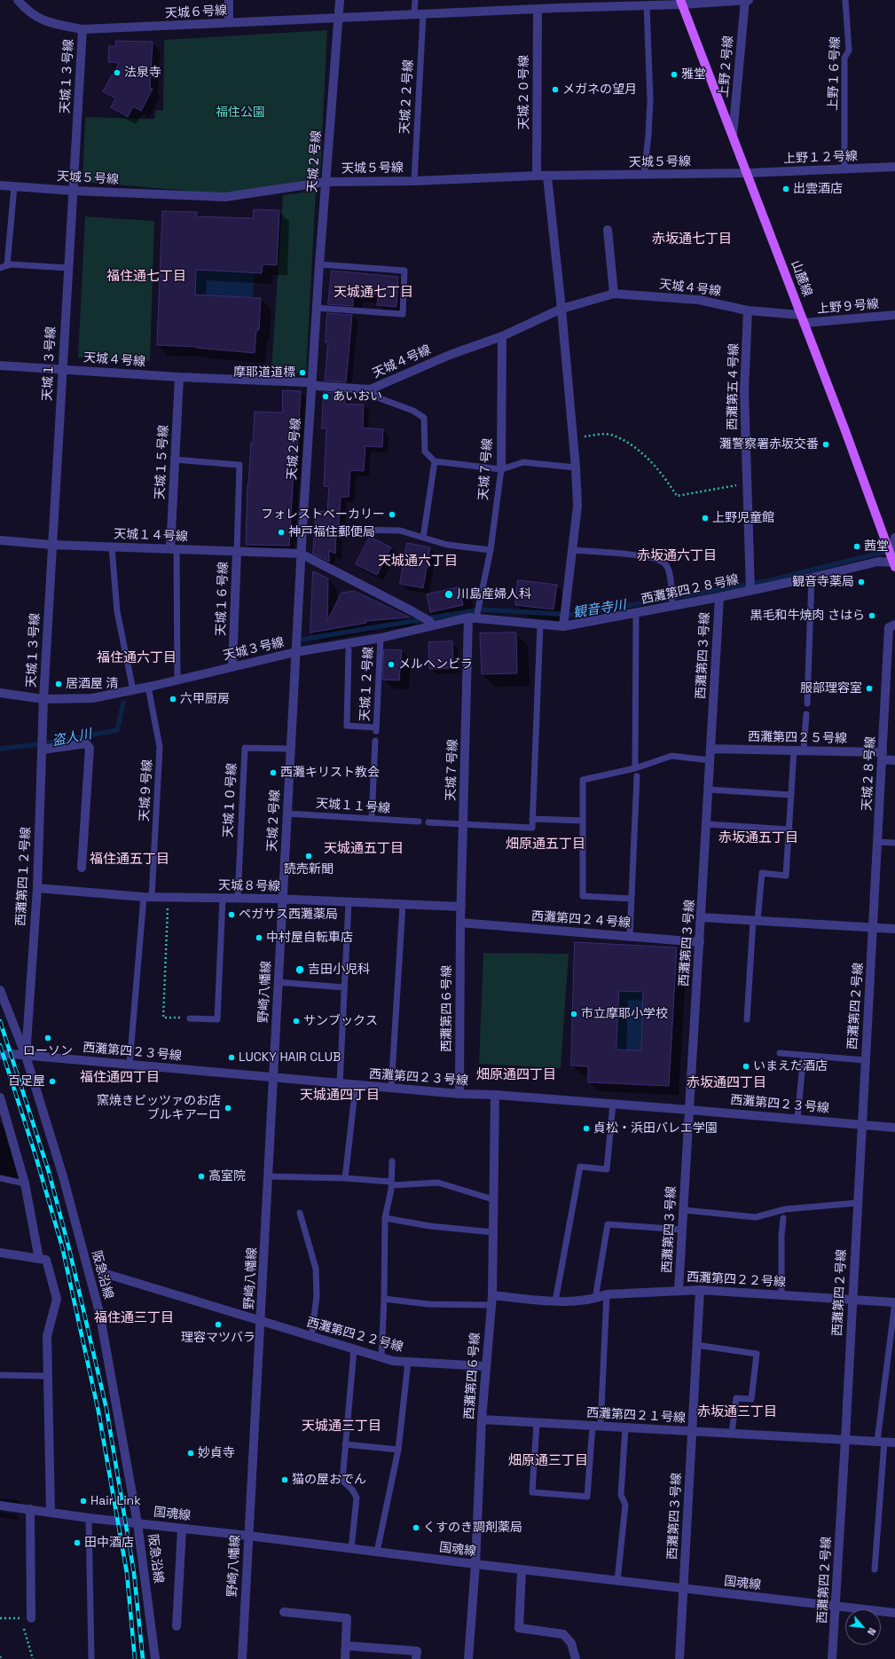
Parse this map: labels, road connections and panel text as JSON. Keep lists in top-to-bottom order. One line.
{"streets":{"main road":["山麓線"],"street":["天城６号線","上野２号線","天城１３号線","天城２０号線","上野１２号線","天城２号線","天城５号線","天城４号線","上野９号線","西灘第五４号線","天城１５号線","天城７号線","天城１４号線","西灘第四２８号線","天城１６号線","天城３号線","西灘第四３号線","西灘第四２５号線","天城２８号線","西灘第四１２号線","天城８号線","西灘第四２４号線","野崎八幡線","西灘第四２号線","西灘第四６号線","西灘第四２３号線","阪急沿線","西灘第四２２号線","西灘第四２１号線","国魂線"],"lane":["上野１６号線","天城２２号線","天城１２号線","天城９号線","天城１０号線","天城１１号線"]},"crossings":[["天城６号線","上野２号線"],["天城６号線","天城１３号線"],["天城６号線","天城２０号線"],["天城６号線","天城２２号線"],["天城６号線","天城２号線"],["天城６号線","山麓線"],["上野２号線","山麓線"],["上野１６号線","上野１２号線"],["天城１３号線","天城５号線"],["天城１３号線","天城４号線"],["天城１３号線","天城１４号線"],["天城１３号線","天城３号線"],["天城１３号線","西灘第四１２号線"],["天城２０号線","天城５号線"],["天城２２号線","天城５号線"],["上野１２号線","天城５号線"],["上野１２号線","山麓線"],["天城２号線","天城５号線"],["天城２号線","天城４号線"],["天城２号線","天城１４号線"],["天城２号線","天城３号線"],["天城２号線","天城１０号線"],["天城２号線","天城１１号線"],["天城２号線","天城８号線"],["天城２号線","野崎八幡線"],["天城５号線","山麓線"],["山麓線","天城４号線"],["山麓線","上野９号線"],["山麓線","西灘第四２８号線"],["天城４号線","上野９号線"],["天城４号線","西灘第五４号線"],["天城４号線","天城１５号線"],["天城４号線","天城７号線"],["西灘第五４号線","西灘第四２８号線"],["天城１５号線","天城１４号線"],["天城１５号線","天城３号線"],["天城７号線","西灘第四２８号線"],["天城７号線","天城３号線"],["天城７号線","天城８号線"],["天城７号線","西灘第四２４号線"],["天城７号線","西灘第四６号線"],["天城１４号線","天城１６号線"],["西灘第四２８号線","天城３号線"],["西灘第四２８号線","西灘第四３号線"],["天城１６号線","天城３号線"],["天城３号線","天城１２号線"],["天城３号線","天城９号線"],["天城３号線","西灘第四１２号線"],["西灘第四３号線","西灘第四２５号線"],["西灘第四３号線","西灘第四２４号線"],["西灘第四３号線","西灘第四２３号線"],["西灘第四３号線","西灘第四２２号線"],["西灘第四３号線","西灘第四２１号線"],["西灘第四３号線","国魂線"],["西灘第四２５号線","天城２８号線"],["天城２８号線","西灘第四２号線"],["天城９号線","天城８号線"],["天城９号線","西灘第四２３号線"],["天城１０号線","天城８号線"],["西灘第四１２号線","天城８号線"],["西灘第四１２号線","西灘第四２３号線"],["西灘第四１２号線","阪急沿線"],["天城８号線","野崎八幡線"],["西灘第四２４号線","西灘第四６号線"],["野崎八幡線","西灘第四２３号線"],["野崎八幡線","西灘第四２２号線"],["野崎八幡線","国魂線"],["西灘第四２号線","西灘第四２３号線"],["西灘第四２号線","西灘第四２２号線"],["西灘第四２号線","西灘第四２１号線"],["西灘第四２号線","国魂線"],["西灘第四６号線","西灘第四２３号線"],["西灘第四６号線","西灘第四２２号線"],["西灘第四６号線","西灘第四２１号線"],["西灘第四６号線","国魂線"],["西灘第四２３号線","阪急沿線"],["阪急沿線","国魂線"]],"districts":["赤坂通七丁目","福住通七丁目","天城通七丁目","赤坂通六丁目","天城通六丁目","福住通六丁目","赤坂通五丁目","畑原通五丁目","天城通五丁目","福住通五丁目","畑原通四丁目","福住通四丁目","赤坂通四丁目","天城通四丁目","福住通三丁目","赤坂通三丁目","天城通三丁目","畑原通三丁目"],"water":["観音寺川","盗人川"],"parks":["福住公園"],"places":["法泉寺","雅堂","メガネの望月","出雲酒店","摩耶道道標","あいおい","灘警察署赤坂交番","フォレストベーカリー","上野児童館","神戸福住郵便局","茜堂","観音寺薬局","川島産婦人科","黒毛和牛焼肉 さはら","メルヘンビラ","居酒屋 清","服部理容室","六甲厨房","西灘キリスト教会","読売新聞","ペガサス西灘薬局","中村屋自転車店","吉田小児科","市立摩耶小学校","サンブックス","ローソン","LUCKY HAIR CLUB","いまえだ酒店","百足屋","窯焼きピッツァのお店 ブルキアーロ","貞松・浜田バレエ学園","高室院","理容マツバラ","妙貞寺","猫の屋おでん","Hair Link","くすのき調剤薬局","田中酒店"],"north":"bottom right"}
